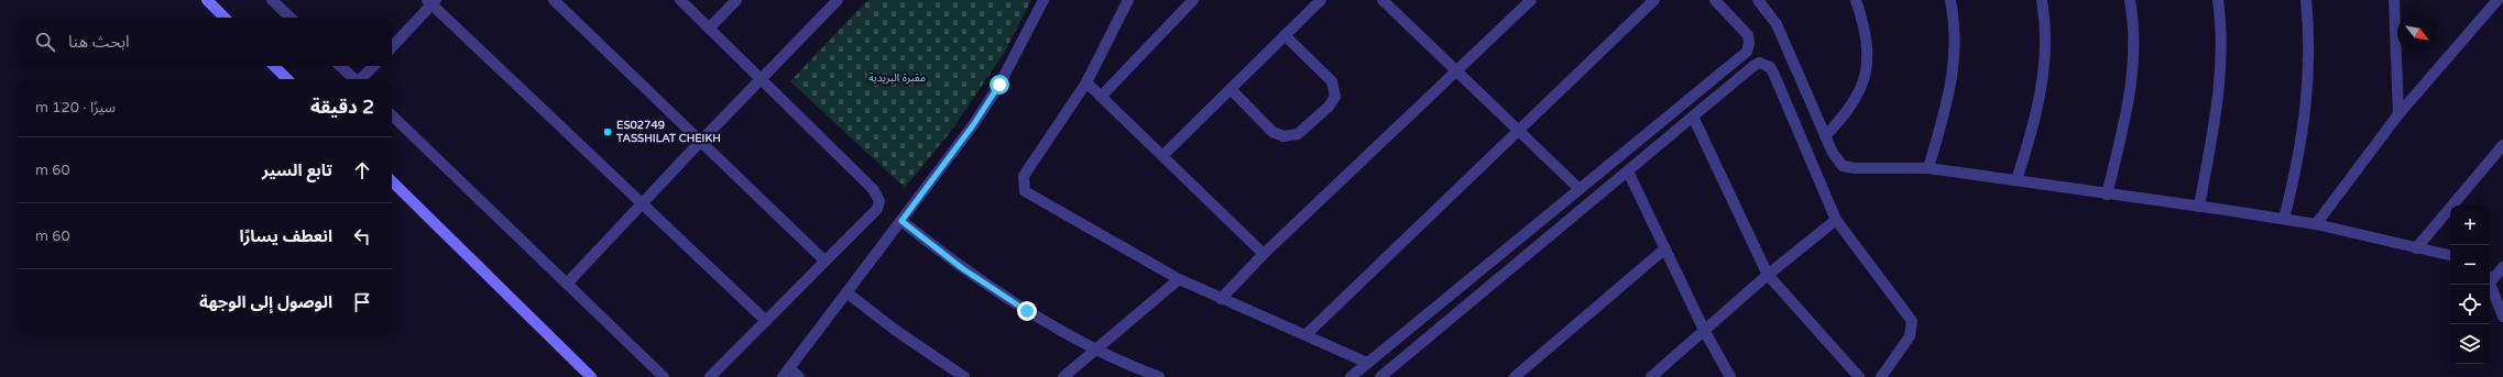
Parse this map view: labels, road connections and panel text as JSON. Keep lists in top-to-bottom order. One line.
{"parks":["مقبرة البريدية"],"places":["ES02749 TASSHILAT CHEIKH"],"north":"bottom right","page":{"search":"ابحث هنا","heading":["2 دقيقة","سيرًا · 120 m"],"list":[["تابع السير","60 m"],["انعطف يسارًا","60 m"],"الوصول إلى الوجهة"],"map_buttons":["+","−"]}}
